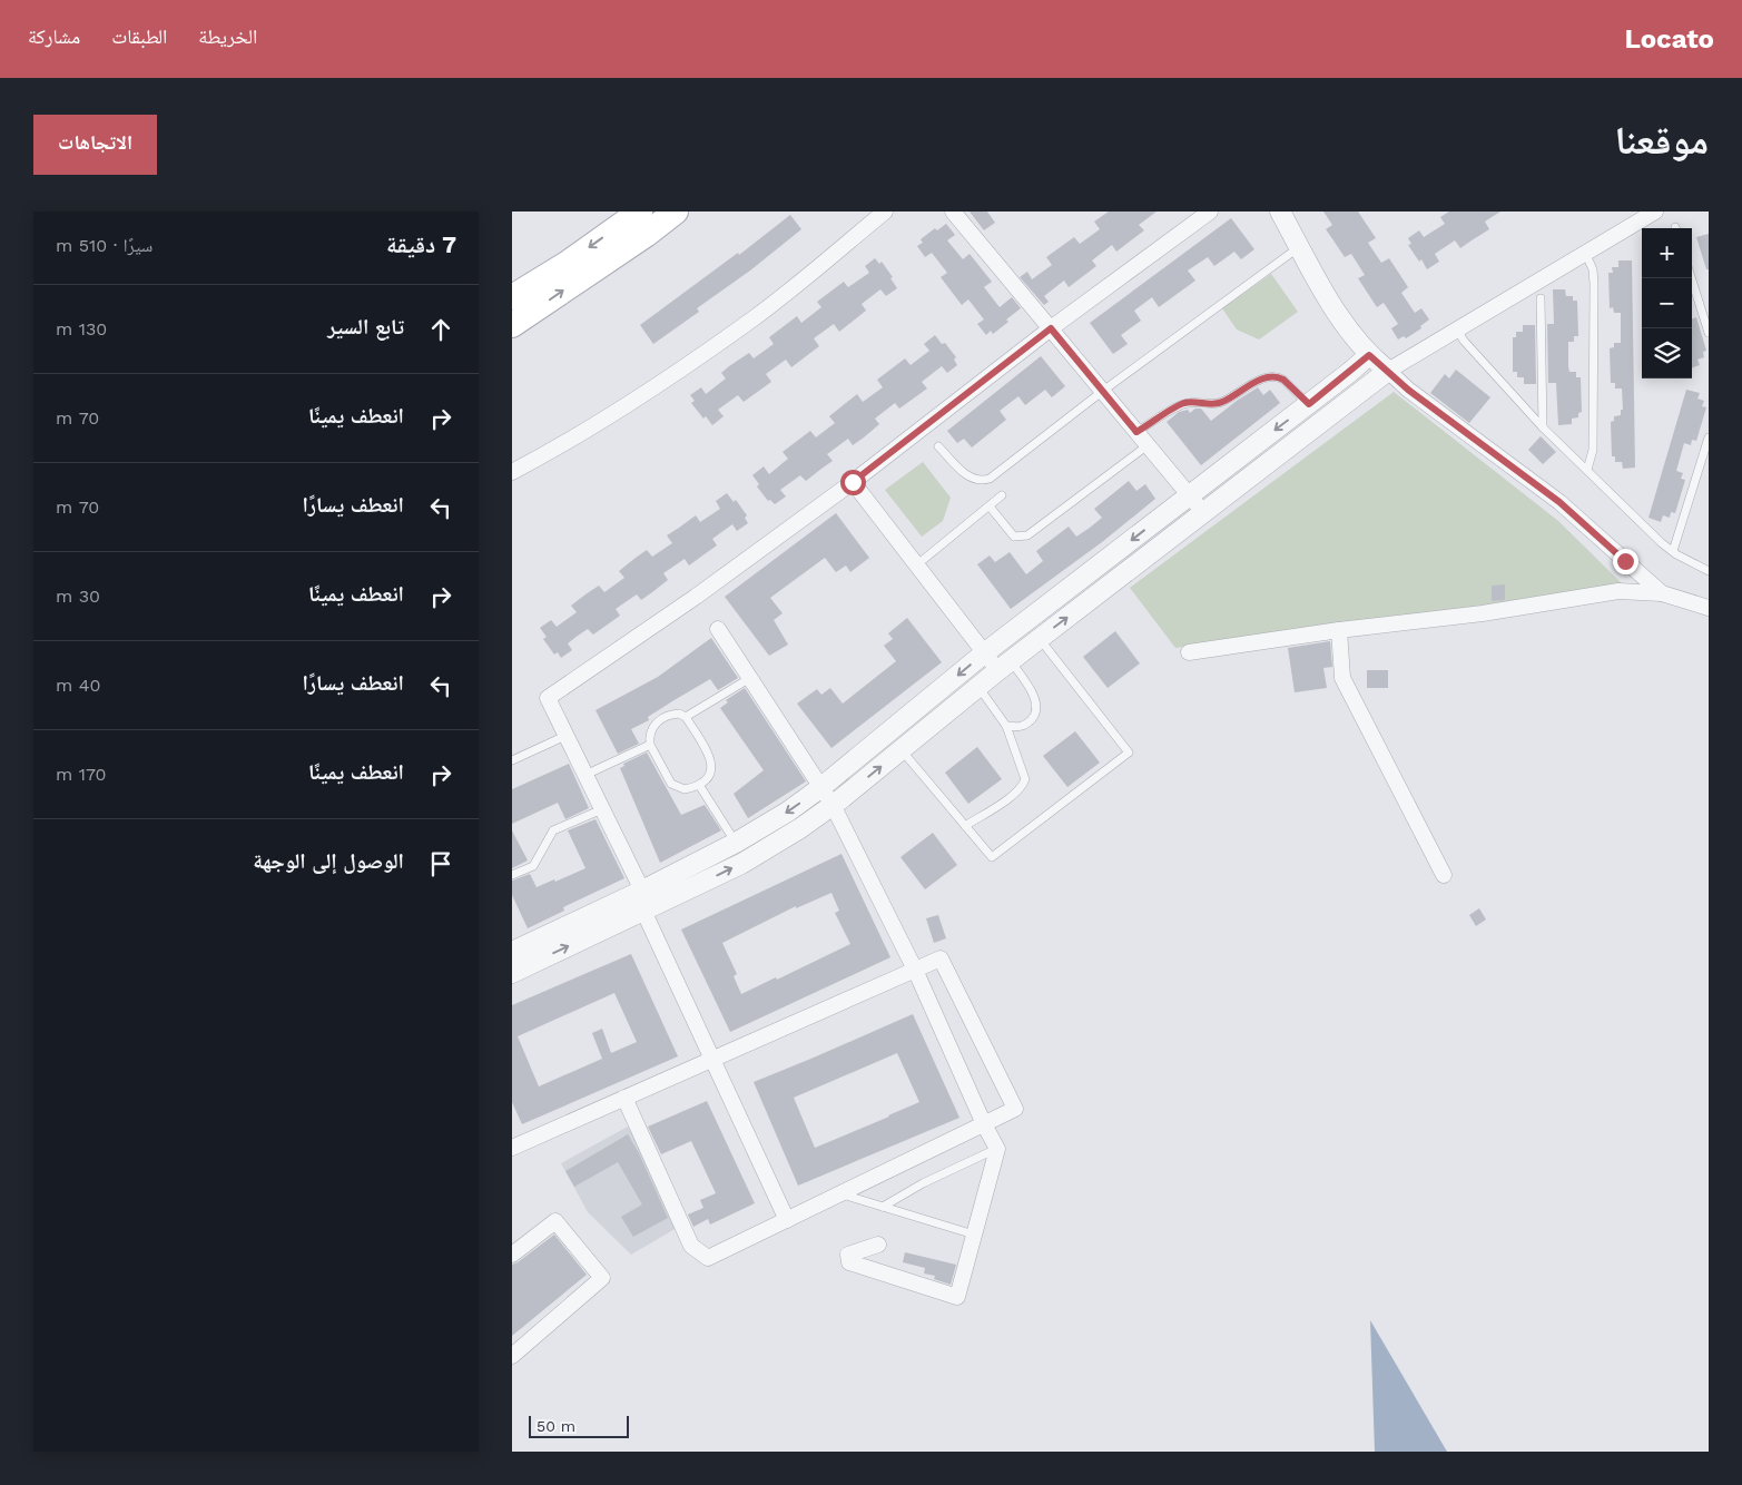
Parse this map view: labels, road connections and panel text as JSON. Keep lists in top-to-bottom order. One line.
{"scale_bar":"50 m","page":{"header":"Locato","nav":["الخريطة","الطبقات","مشاركة"],"title":"موقعنا","buttons":"الاتجاهات","heading":["7 دقيقة","سيرًا · 510 m"],"map_buttons":["+","−"],"list":[["تابع السير","130 m"],["انعطف يمينًا","70 m"],["انعطف يسارًا","70 m"],["انعطف يمينًا","30 m"],["انعطف يسارًا","40 m"],["انعطف يمينًا","170 m"],"الوصول إلى الوجهة"],"scale":"50 m"}}
